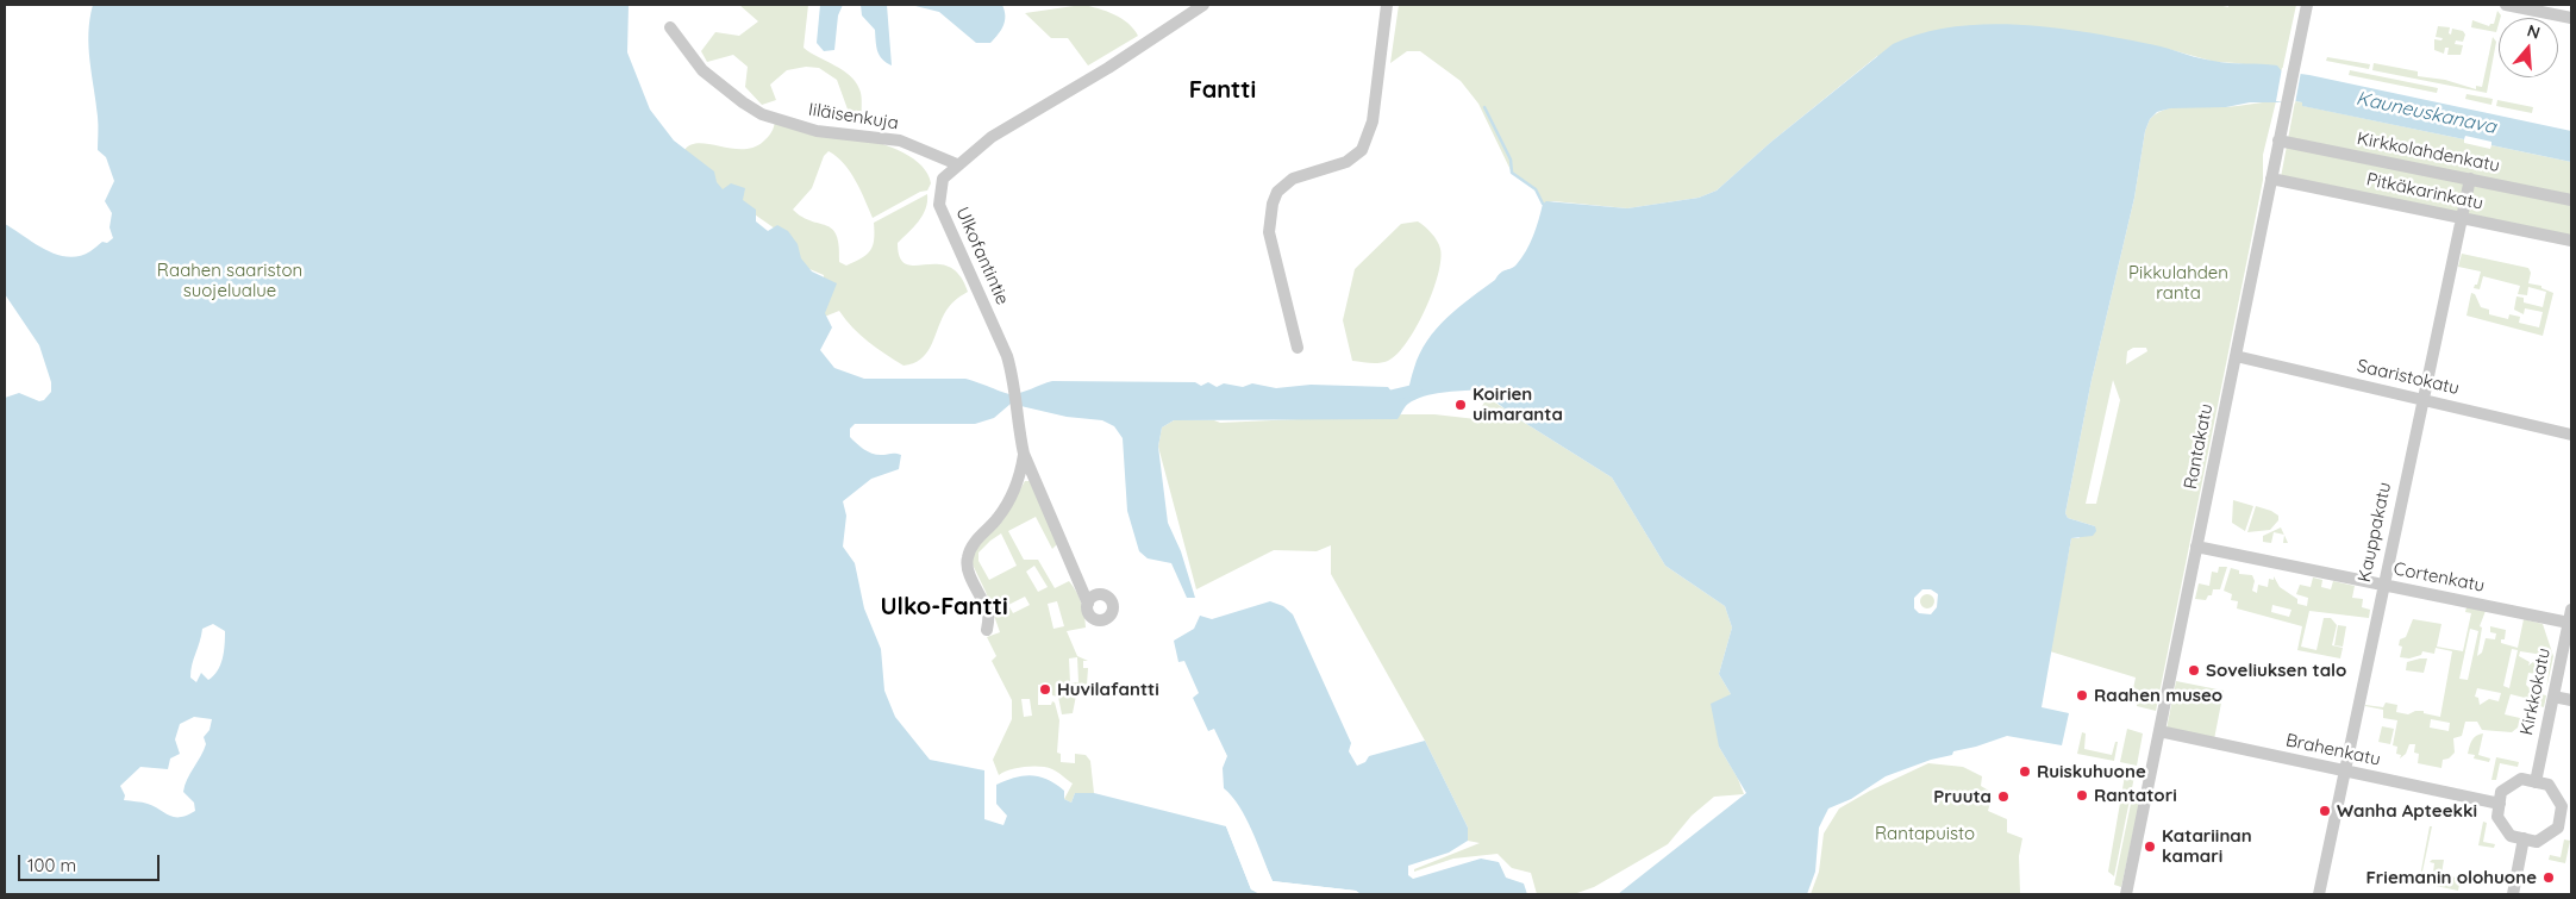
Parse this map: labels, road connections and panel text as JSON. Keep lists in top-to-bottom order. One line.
{"streets":{"street":["Iiläisenkuja","Kirkkolahdenkatu","Pitkäkarinkatu","Ulkofantintie","Saaristokatu","Rantakatu","Kauppakatu","Cortenkatu","Kirkkokatu","Brahenkatu"]},"crossings":[["Iiläisenkuja","Ulkofantintie"],["Kirkkolahdenkatu","Rantakatu"],["Kirkkolahdenkatu","Kauppakatu"],["Pitkäkarinkatu","Rantakatu"],["Pitkäkarinkatu","Kauppakatu"],["Saaristokatu","Rantakatu"],["Saaristokatu","Kauppakatu"],["Rantakatu","Cortenkatu"],["Rantakatu","Brahenkatu"],["Kauppakatu","Cortenkatu"],["Kauppakatu","Brahenkatu"],["Cortenkatu","Kirkkokatu"],["Kirkkokatu","Brahenkatu"]],"districts":["Fantti","Ulko-Fantti"],"water":["Kauneuskanava"],"parks":["Raahen saariston suojelualue","Pikkulahden ranta","Rantapuisto"],"places":["Koirien uimaranta","Soveliuksen talo","Huvilafantti","Raahen museo","Ruiskuhuone","Rantatori","Pruuta","Wanha Apteekki","Katariinan kamari","Friemanin olohuone"],"scale_bar":"100 m","north":"top"}
